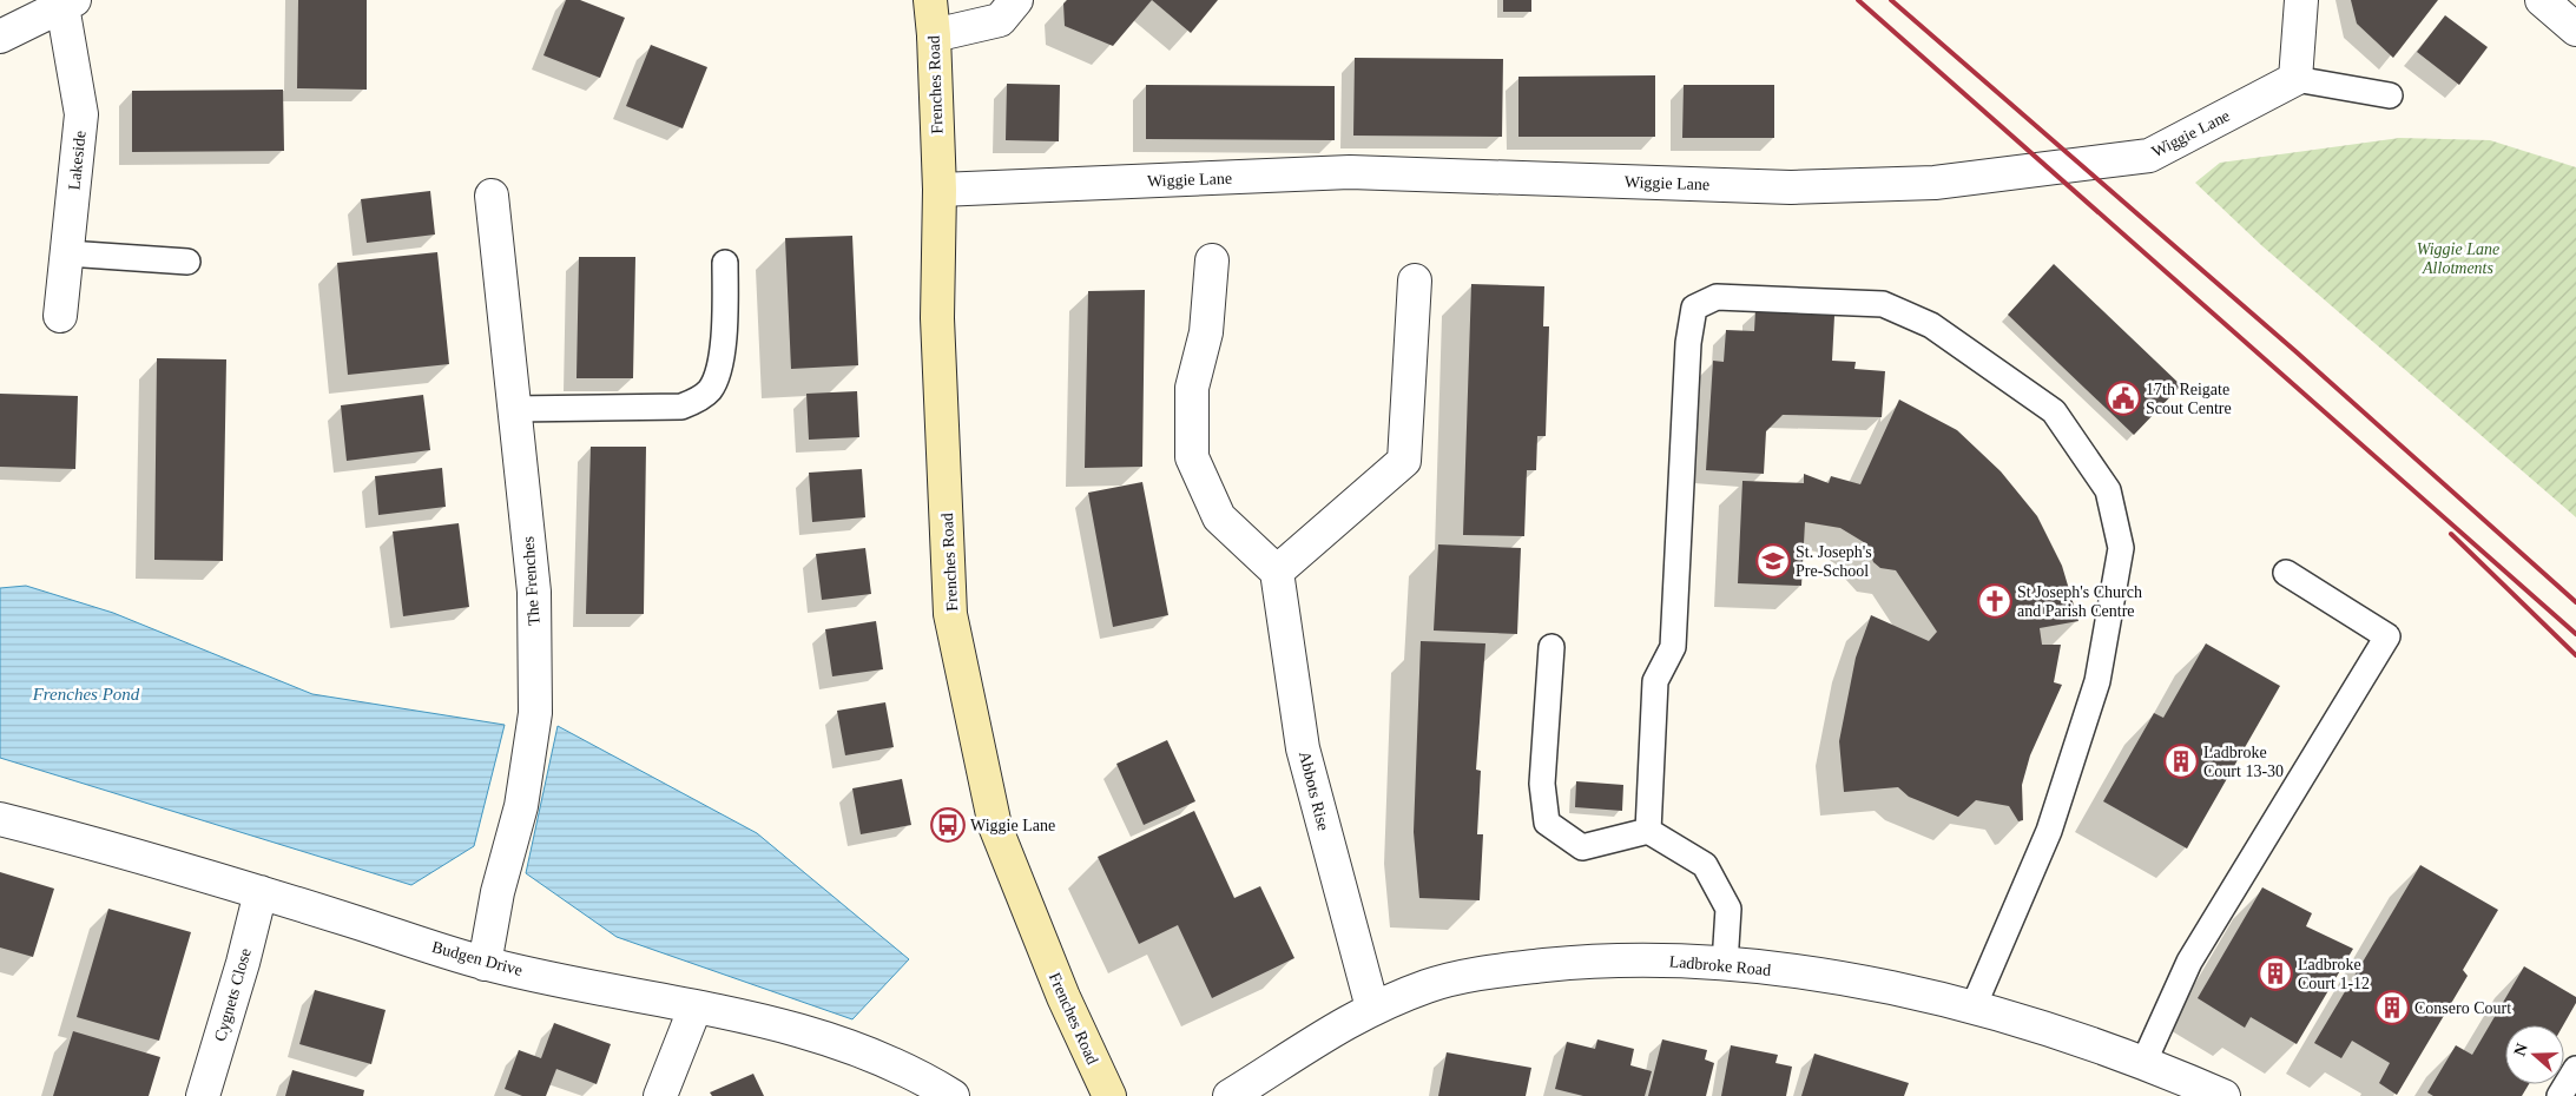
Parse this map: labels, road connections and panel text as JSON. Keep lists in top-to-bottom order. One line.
{"streets":{"street":["Frenches Road","Wiggie Lane","Lakeside","The Frenches","Abbots Rise","Budgen Drive","Ladbroke Road","Cygnets Close"]},"crossings":[["Frenches Road","Wiggie Lane"],["The Frenches","Budgen Drive"],["Abbots Rise","Ladbroke Road"],["Budgen Drive","Cygnets Close"]],"water":["Frenches Pond"],"parks":["Wiggie Lane Allotments"],"places":{"public building":["17th Reigate Scout Centre"],"school or university":["St. Joseph's Pre-School"],"church":["St Joseph's Church and Parish Centre"],"building":["Ladbroke Court 13-30","Ladbroke Court 1-12","Consero Court"],"bus stop":["Wiggie Lane"]},"north":"left"}
